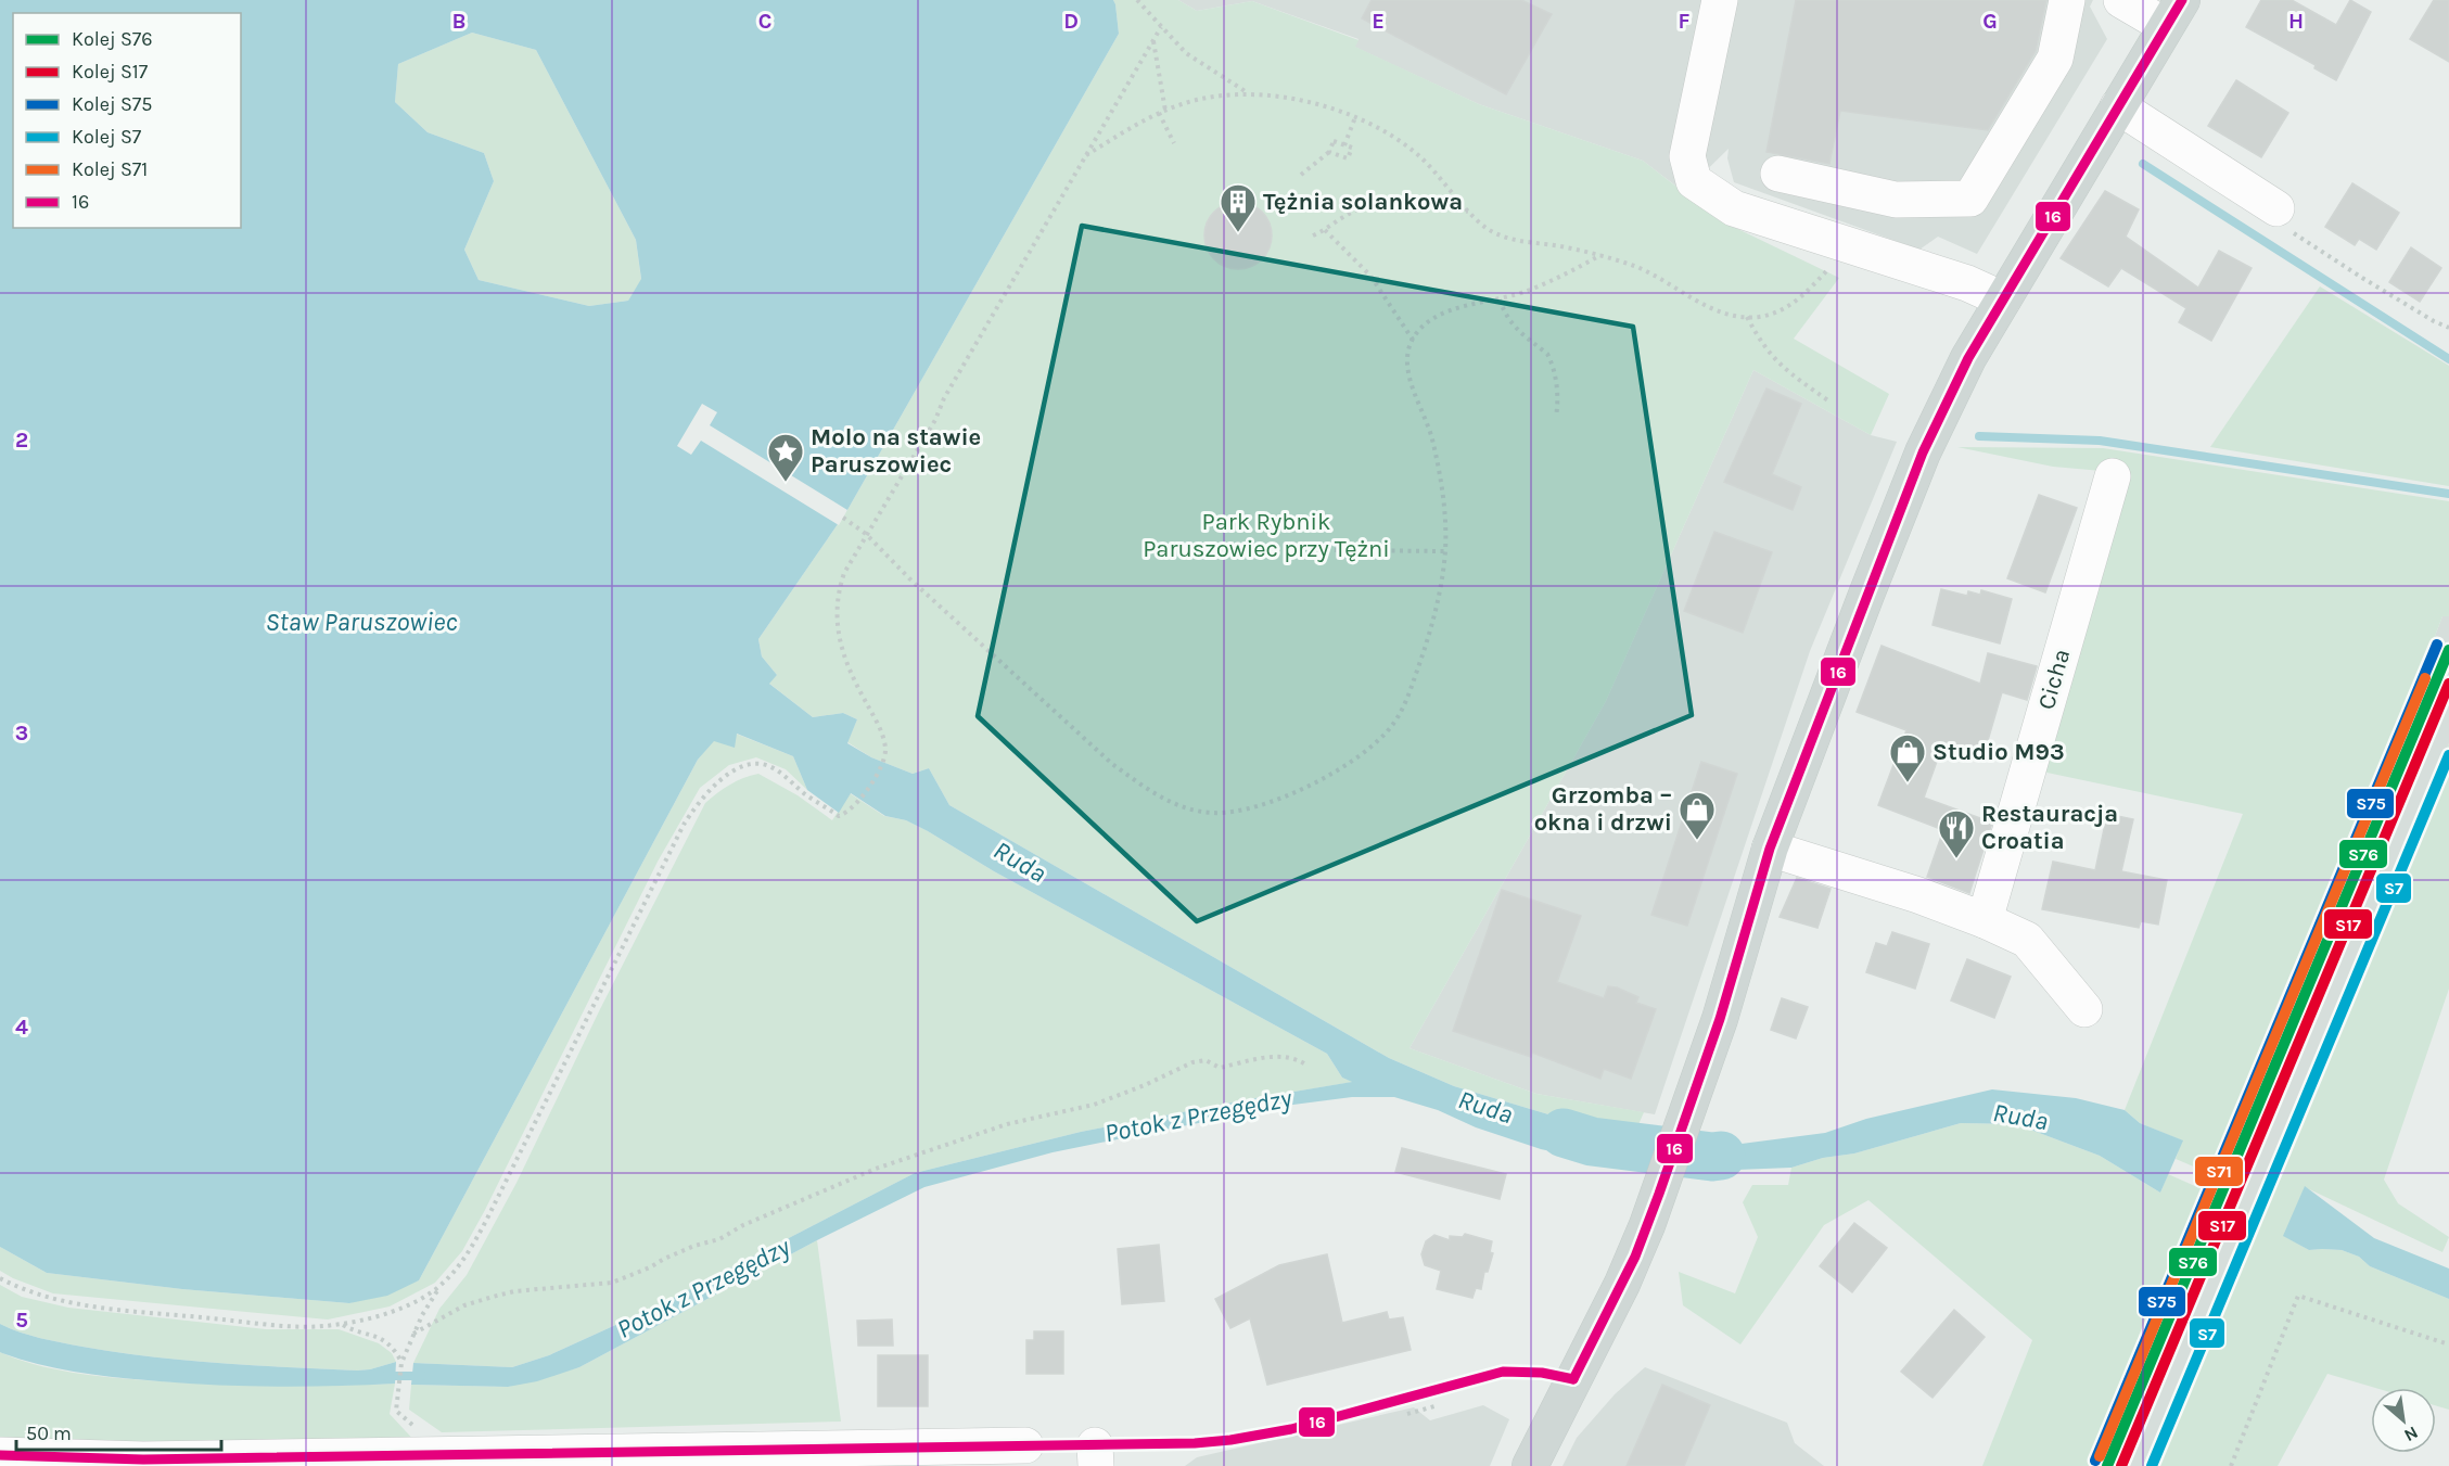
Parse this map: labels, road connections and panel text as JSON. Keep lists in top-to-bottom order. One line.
{"streets":{"street":["Cicha"]},"water":["Staw Paruszowiec","Ruda","Potok z Przegędzy"],"parks":["Park Rybnik Paruszowiec przy Tężni"],"places":{"building":["Tężnia solankowa"],"place":["Molo na stawie Paruszowiec"],"shop":["Studio M93","Grzomba – okna i drzwi"],"restaurant":["Restauracja Croatia"]},"lines":["transit line 16","rail line S75","rail line S76","rail line S71","rail line S17","rail line S7"],"legend":["Kolej S76","Kolej S17","Kolej S75","Kolej S7","Kolej S71","16"],"scale_bar":"50 m","north":"bottom right","grid":{"columns":["B","C","D","E","F","G","H"],"rows":["2","3","4","5"]}}
